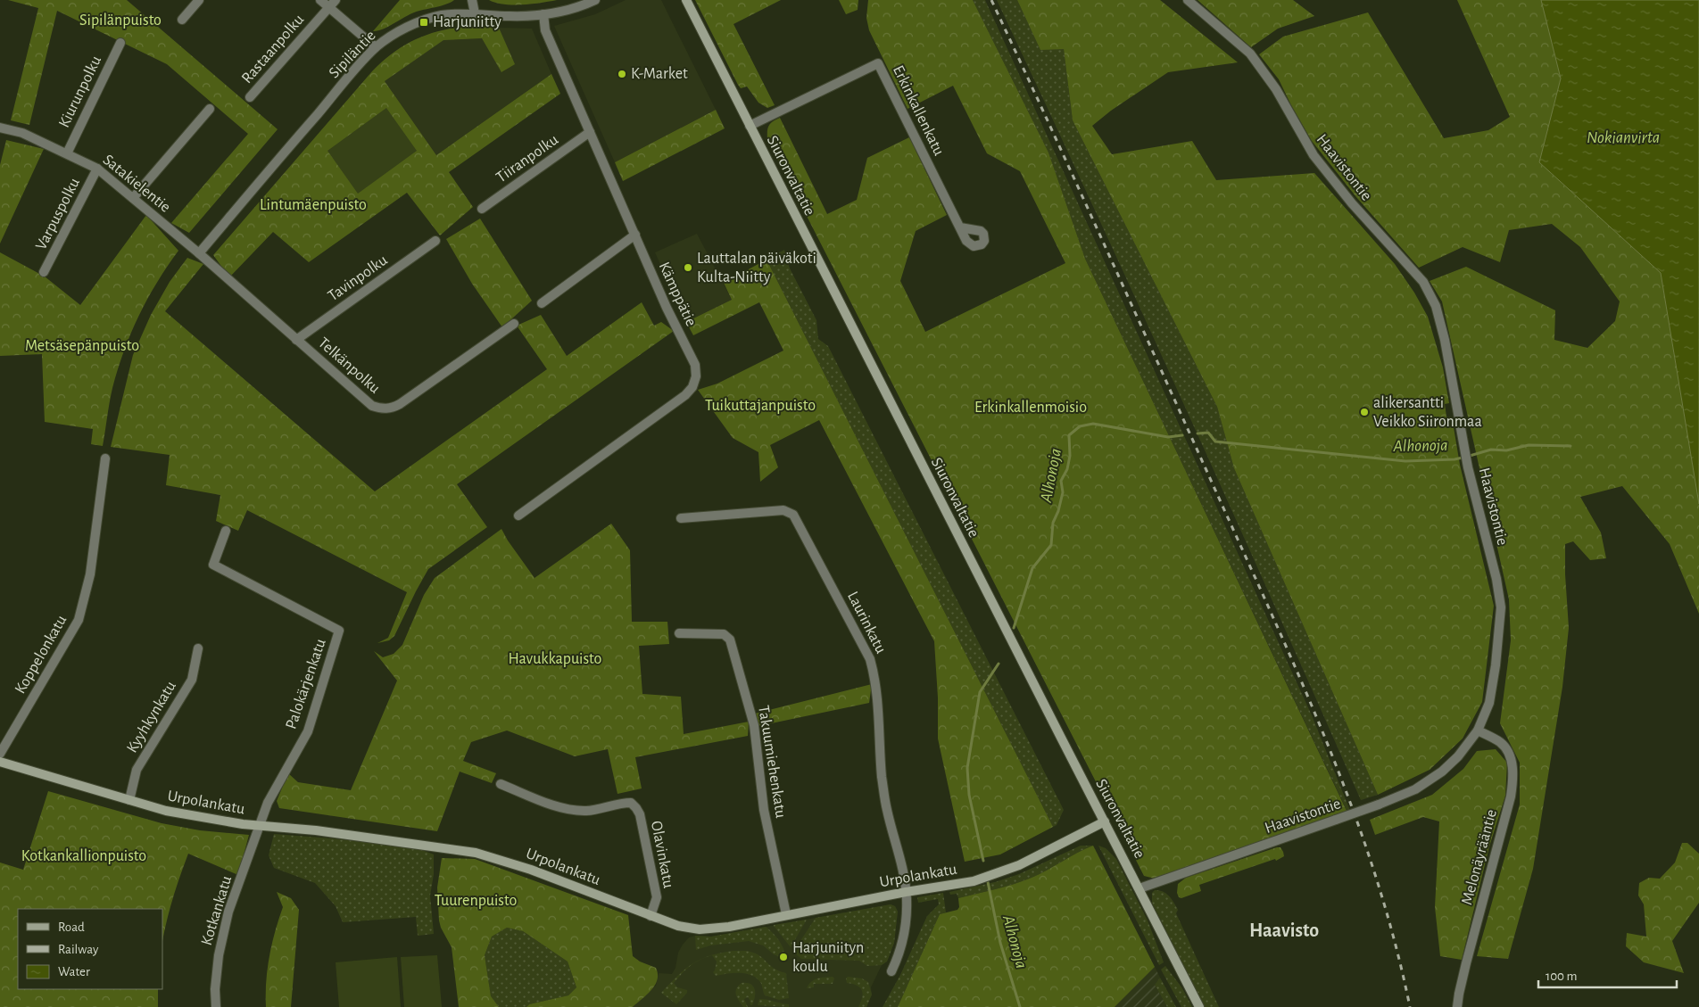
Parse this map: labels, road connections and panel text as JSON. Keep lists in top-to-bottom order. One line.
{"streets":{"main road":["Siuronvaltatie","Urpolankatu"],"street":["Rastaanpolku","Sipiläntie","Kiurunpolku","Erkinkallenkatu","Tiiranpolku","Haavistontie","Satakielentie","Varpuspolku","Tavinpolku","Kämppätie","Telkänpolku","Laurinkatu","Koppelonkatu","Palokärjenkatu","Kyyhkynkatu","Takuumiehenkatu","Olavinkatu","Melonäyrääntie","Kotkankatu"]},"crossings":[["Sipiläntie","Satakielentie"],["Sipiläntie","Kämppätie"],["Sipiläntie","Telkänpolku"],["Kiurunpolku","Satakielentie"],["Erkinkallenkatu","Siuronvaltatie"],["Tiiranpolku","Kämppätie"],["Haavistontie","Siuronvaltatie"],["Haavistontie","Melonäyrääntie"],["Siuronvaltatie","Urpolankatu"],["Satakielentie","Varpuspolku"],["Satakielentie","Telkänpolku"],["Tavinpolku","Telkänpolku"],["Laurinkatu","Urpolankatu"],["Palokärjenkatu","Urpolankatu"],["Palokärjenkatu","Kotkankatu"],["Kyyhkynkatu","Urpolankatu"],["Takuumiehenkatu","Urpolankatu"],["Urpolankatu","Olavinkatu"],["Urpolankatu","Kotkankatu"]],"districts":["Haavisto"],"water":["Nokianvirta","Alhonoja"],"parks":["Sipilänpuisto","Lintumäenpuisto","Metsäsepänpuisto","Tuikuttajanpuisto","Erkinkallenmoisio","Havukkapuisto","Kotkankallionpuisto","Tuurenpuisto"],"places":{"transit":["Harjuniitty"],"other":["K-Market","Lauttalan päiväkoti Kulta-Niitty","alikersantti Veikko Siironmaa","Harjuniityn koulu"]},"legend":["Road","Railway","Water"],"scale_bar":"100 m"}
